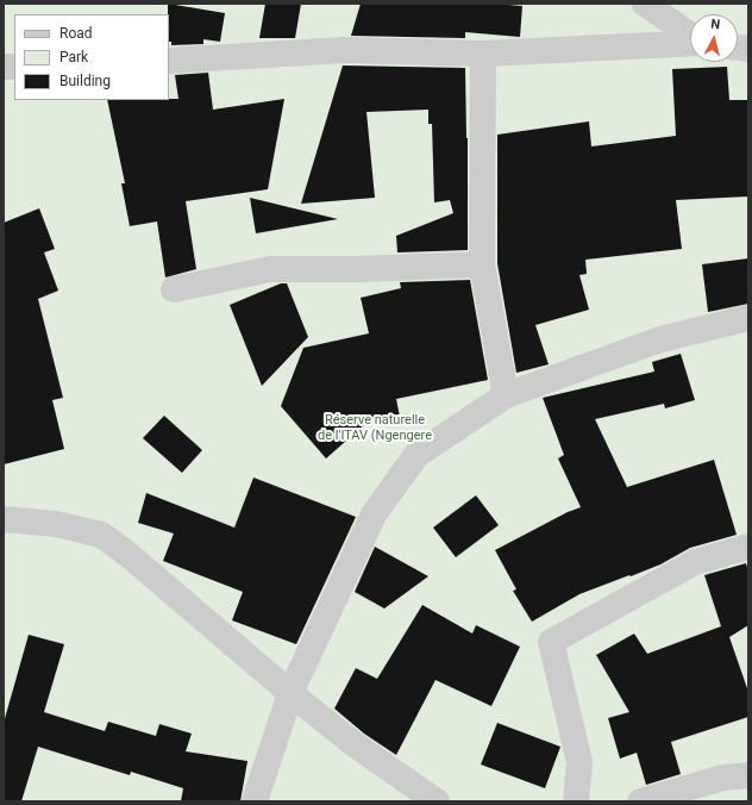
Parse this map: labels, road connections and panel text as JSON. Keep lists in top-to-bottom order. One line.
{"parks":["Réserve naturelle de l'ITAV (Ngengere"],"legend":["Road","Park","Building"],"north":"top"}
